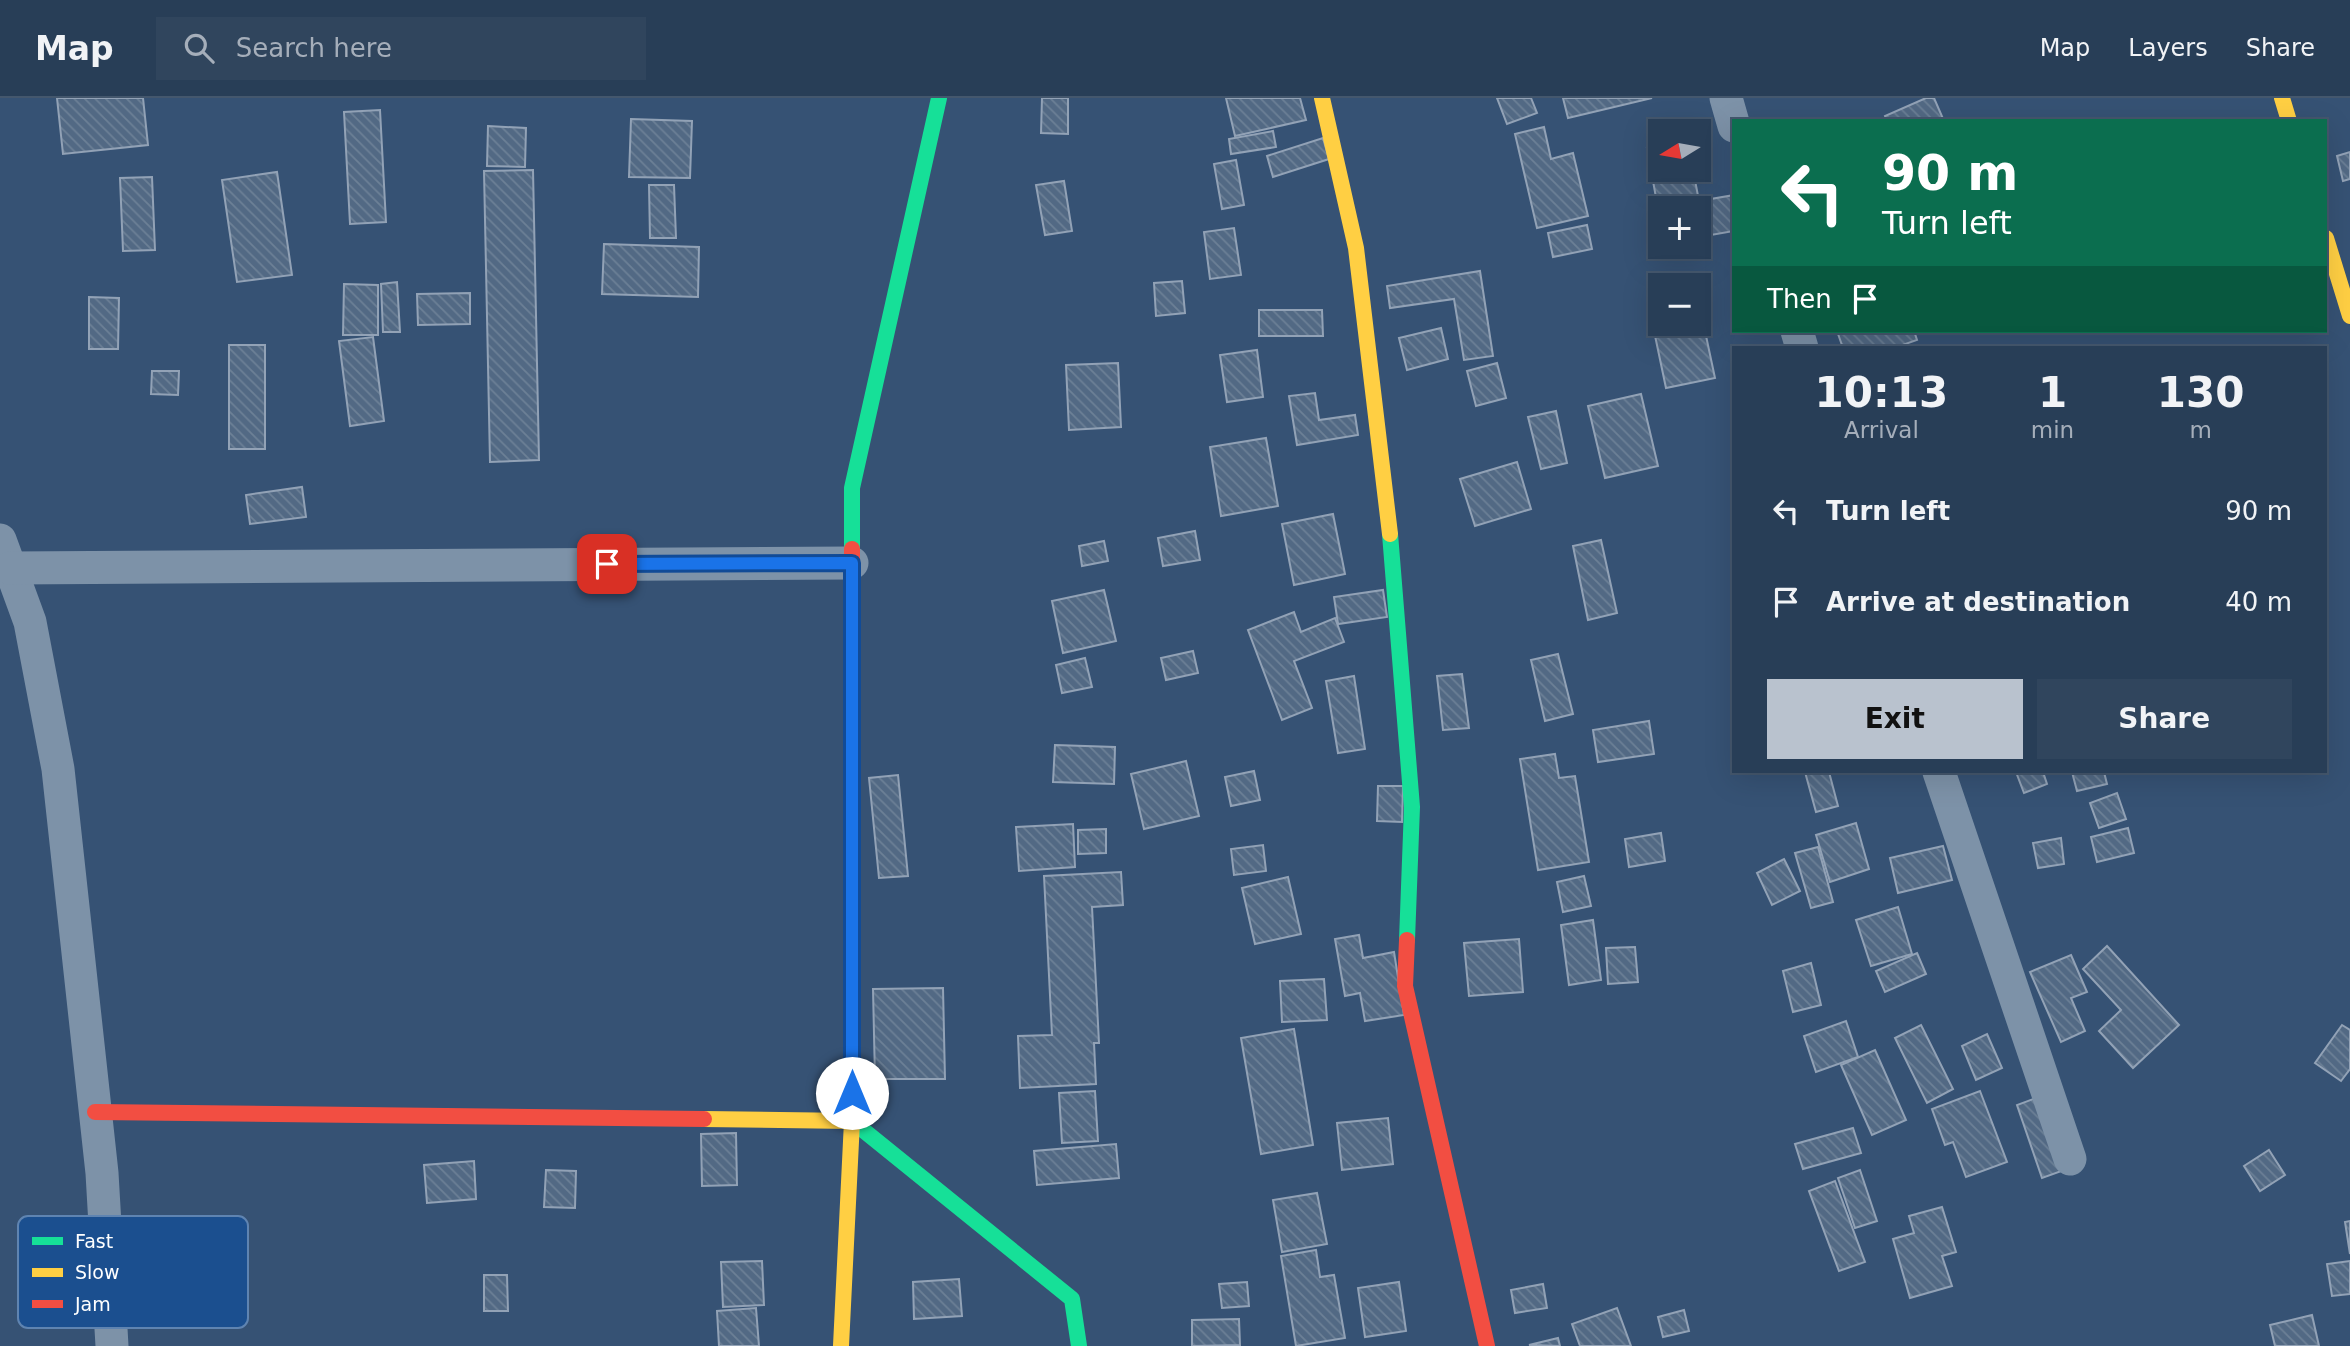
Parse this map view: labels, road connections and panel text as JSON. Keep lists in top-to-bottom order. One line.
{"legend":["Fast","Slow","Jam"],"north":"left","page":{"header":"Map","search":"Search here","nav":["Map","Layers","Share"],"map_buttons":["+","−"],"turn":["90 m","Turn left"],"then":"Then","eta":["10:13","Arrival","1","min","130","m"],"list":[{"name":"Turn left","value":"90 m"},{"name":"Arrive at destination","value":"40 m"}],"buttons":["Exit","Share"]}}
